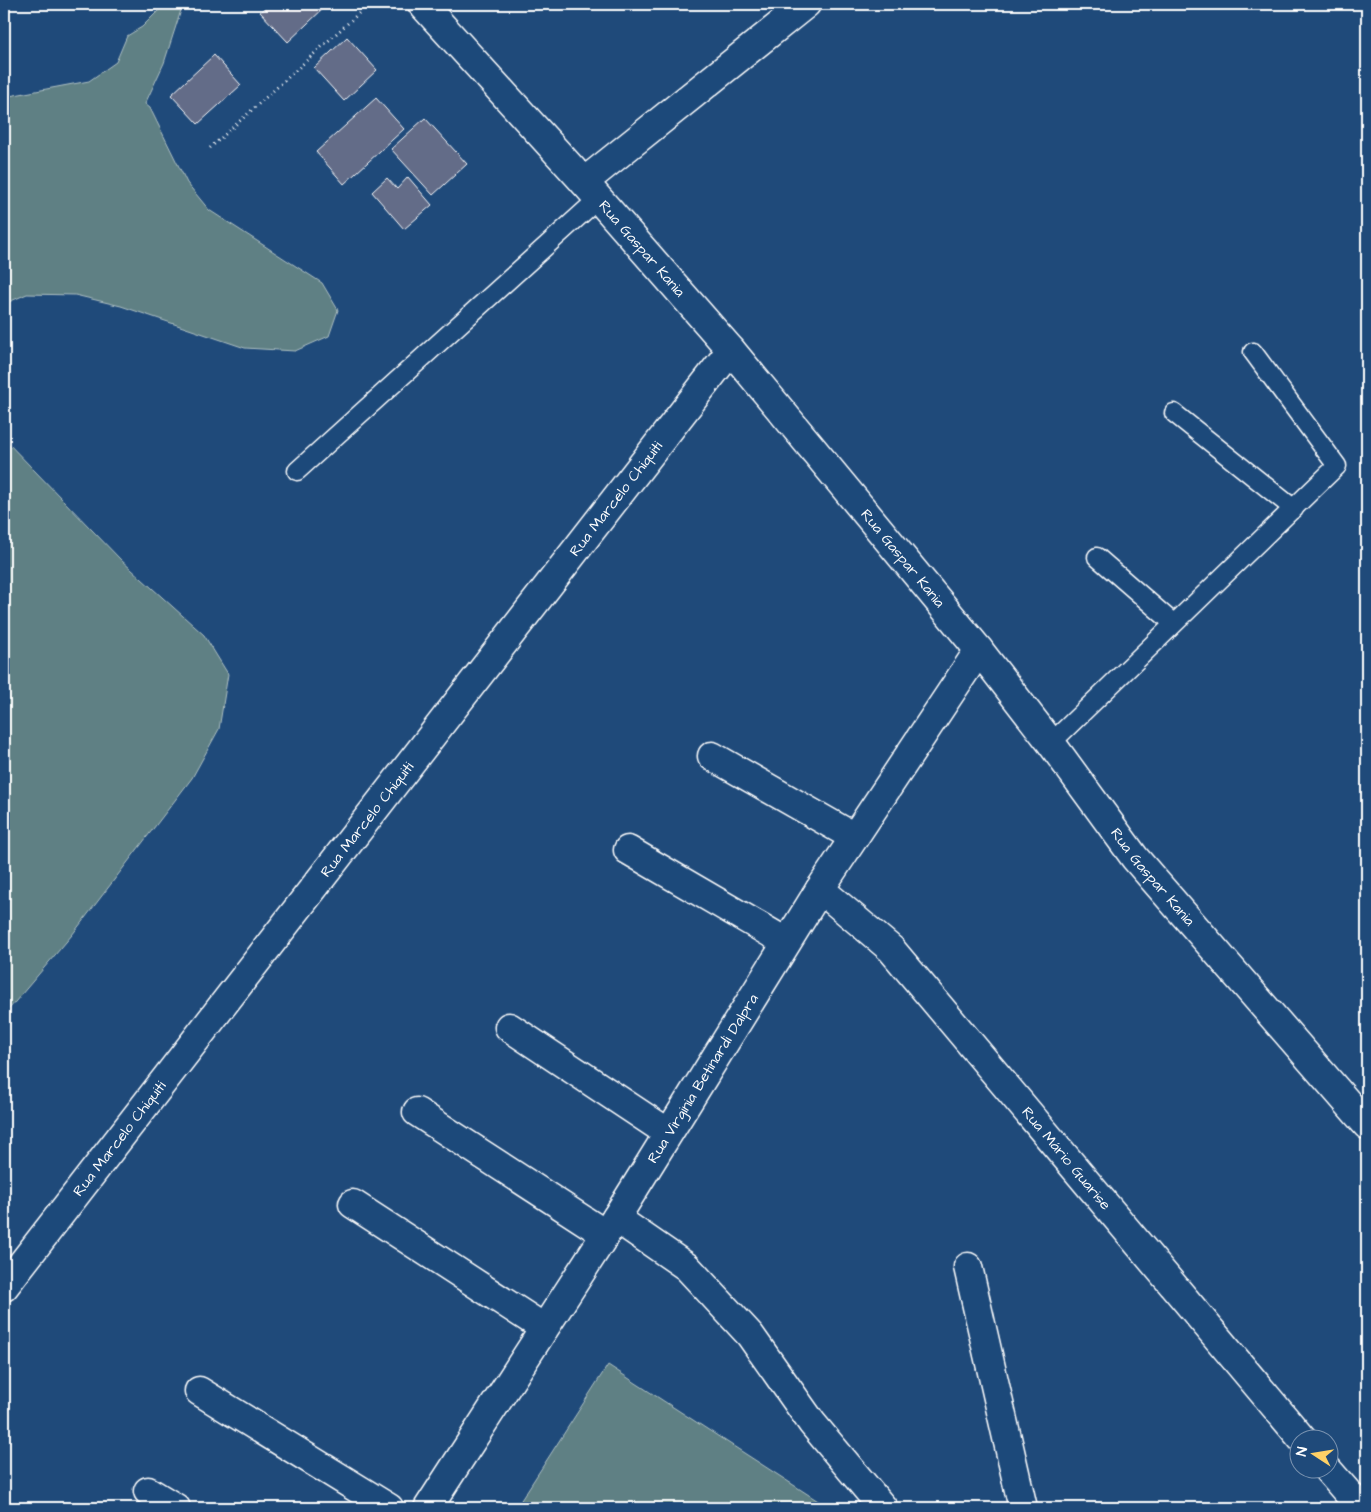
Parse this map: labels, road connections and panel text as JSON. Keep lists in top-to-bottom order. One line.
{"streets":{"street":["Rua Gaspar Kania","Rua Marcelo Chiquiti","Rua Virginia Betinardi Dalpra","Rua Mário Guarise"]},"crossings":[["Rua Gaspar Kania","Rua Marcelo Chiquiti"],["Rua Gaspar Kania","Rua Virginia Betinardi Dalpra"],["Rua Virginia Betinardi Dalpra","Rua Mário Guarise"]],"north":"left"}
